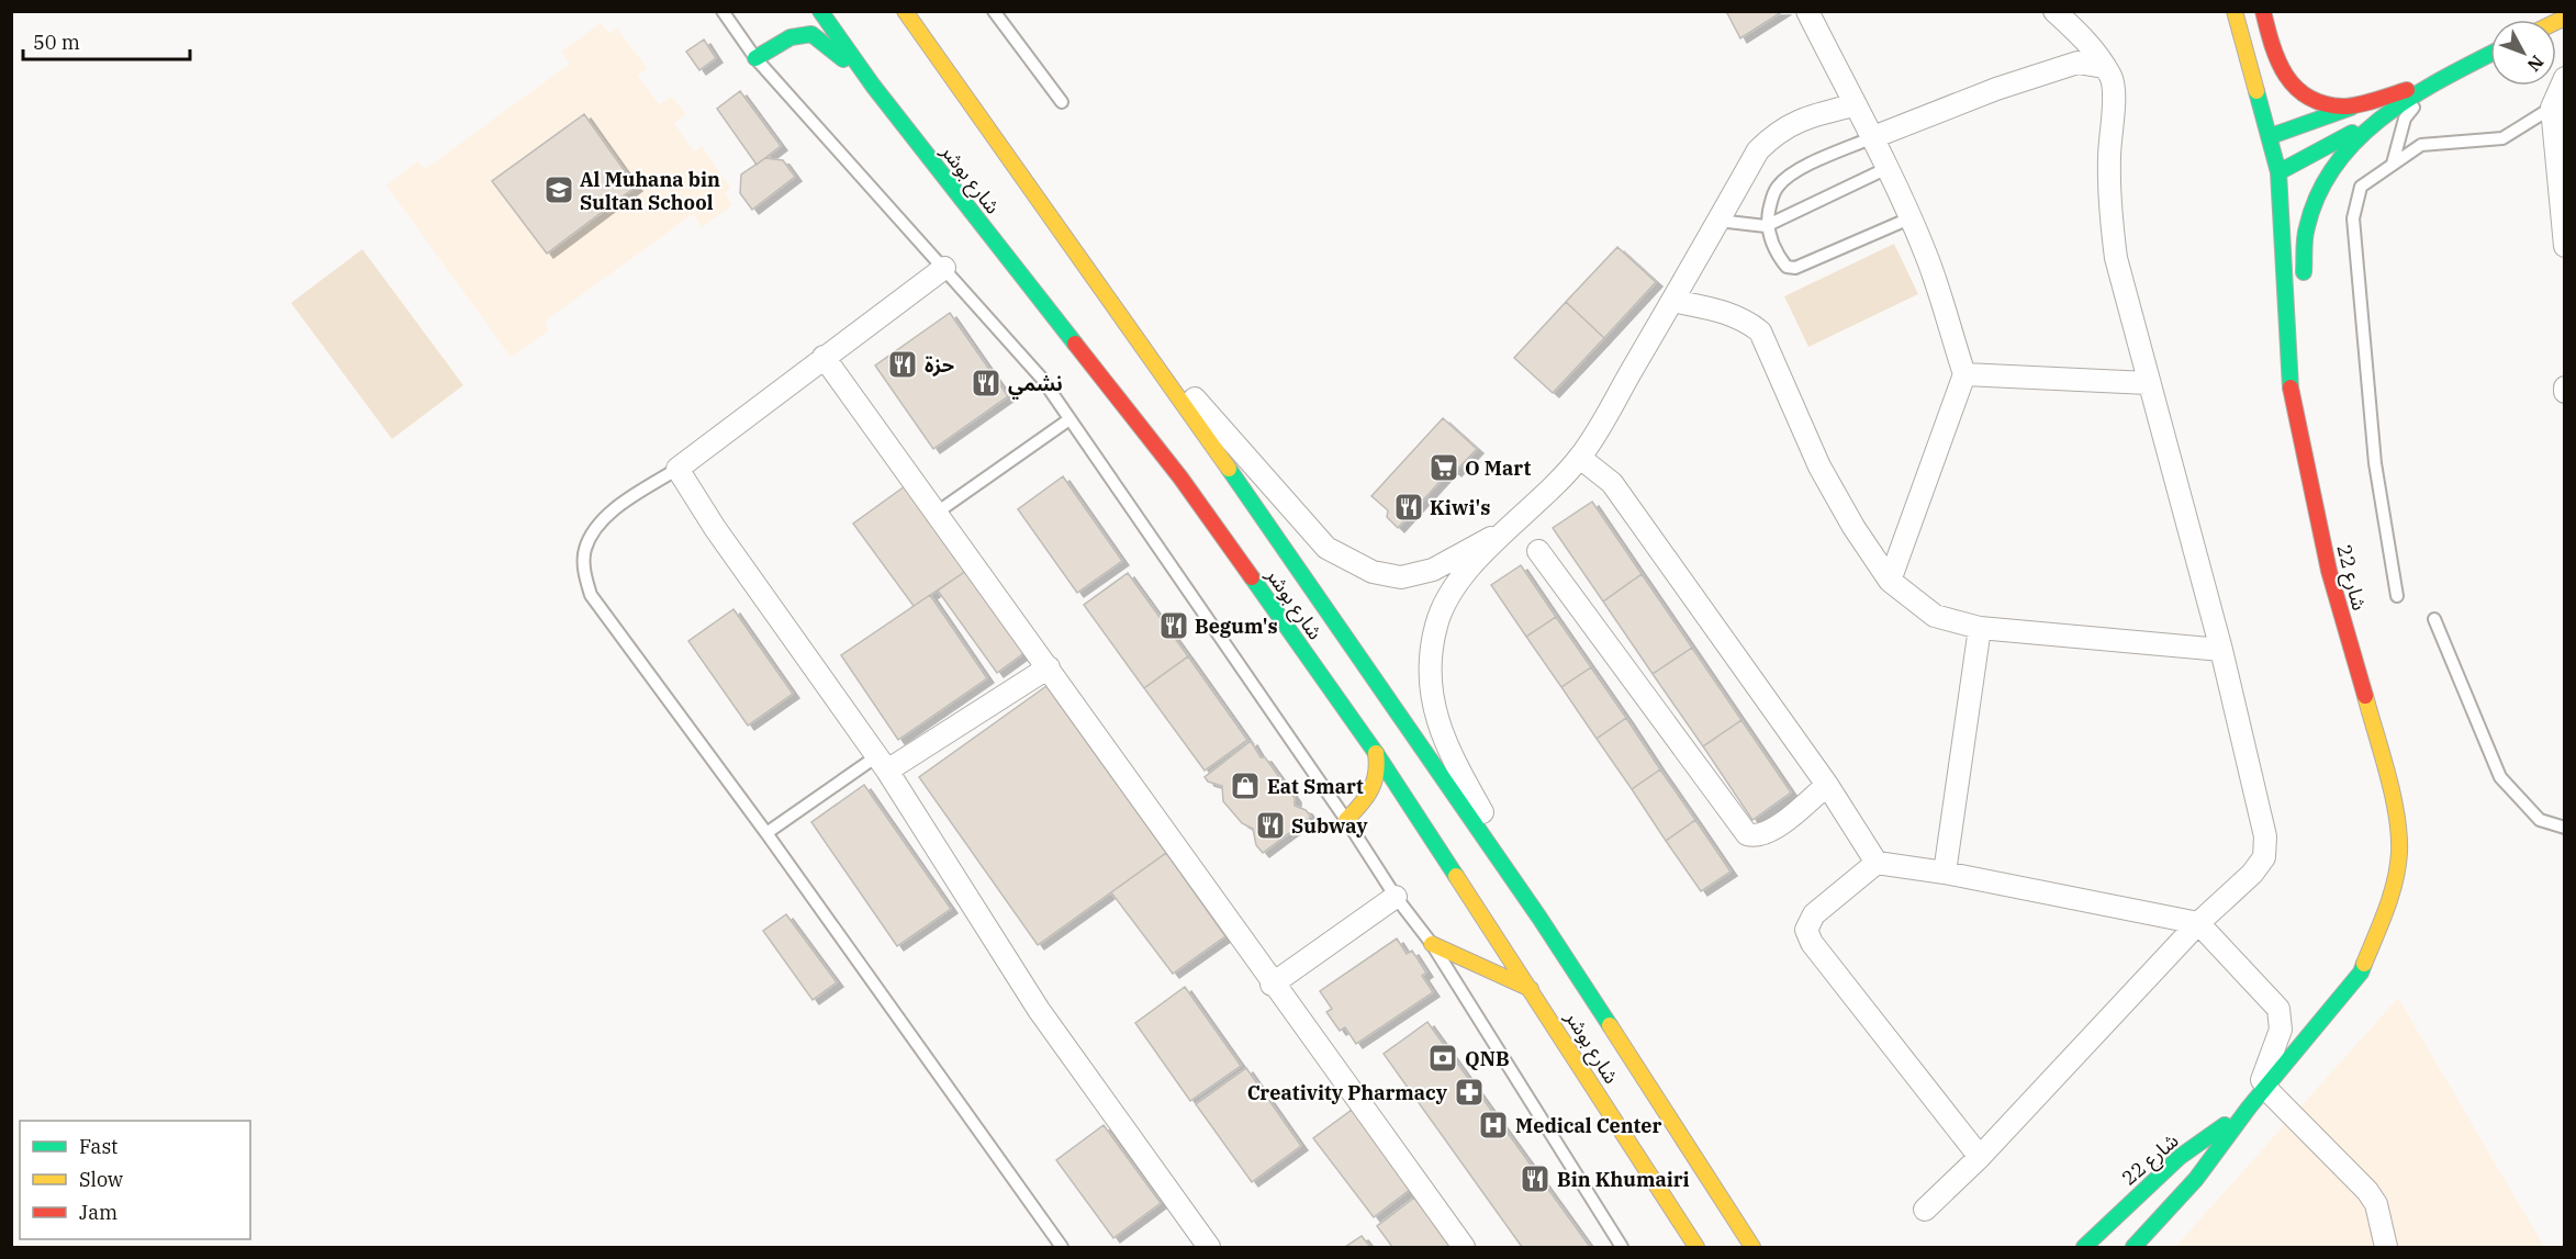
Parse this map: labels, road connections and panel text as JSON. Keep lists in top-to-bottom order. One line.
{"streets":{"main road":["شارع بوشر","شارع 22"]},"places":{"school or university":["Al Muhana bin Sultan School"],"restaurant":["حزة","نشمي","Kiwi's","Begum's","Subway","Bin Khumairi"],"supermarket":["O Mart"],"shop":["Eat Smart"],"bank":["QNB"],"pharmacy":["Creativity Pharmacy"],"hospital":["Medical Center"]},"legend":["Fast","Slow","Jam"],"scale_bar":"50 m","north":"bottom right"}
